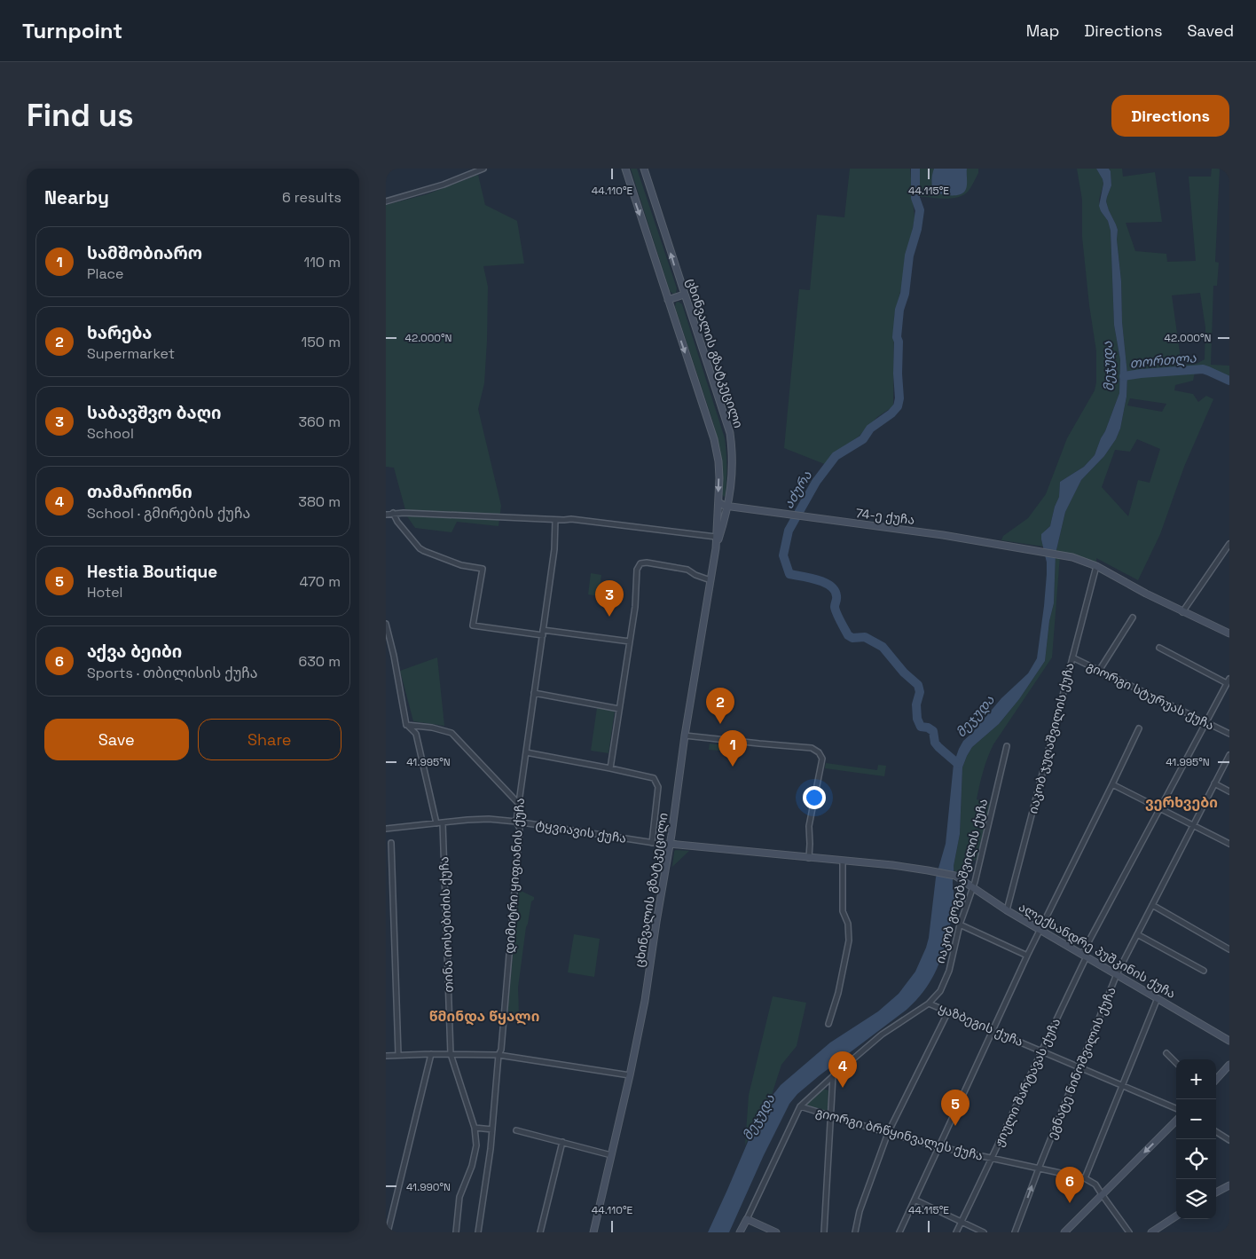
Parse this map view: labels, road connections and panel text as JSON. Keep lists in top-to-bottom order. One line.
{"streets":{"main road":["ცხინვალის გზატკეცილი","74-ე ქუჩა","იაკობ გოგებაშვილის ქუჩა","ალექსანდრე პუშკინის ქუჩა"],"street":["გიორგი სტურუას ქუჩა","იაკობ ჯუღაშვილის ქუჩა","ტყვიავის ქუჩა","დიმიტრი ყიფიანის ქუჩა","თინა იოსებიძის ქუჩა","ყაზბეგის ქუჩა","ეგნატე ნინოშვილის ქუჩა","ჟიული შარტავას ქუჩა","გიორგი ბრწყინვალეს ქუჩა"]},"crossings":[["ცხინვალის გზატკეცილი","74-ე ქუჩა"],["ცხინვალის გზატკეცილი","ტყვიავის ქუჩა"],["74-ე ქუჩა","იაკობ ჯუღაშვილის ქუჩა"],["გიორგი სტურუას ქუჩა","იაკობ ჯუღაშვილის ქუჩა"],["გიორგი სტურუას ქუჩა","ჟიული შარტავას ქუჩა"],["იაკობ ჯუღაშვილის ქუჩა","ალექსანდრე პუშკინის ქუჩა"],["ტყვიავის ქუჩა","დიმიტრი ყიფიანის ქუჩა"],["ტყვიავის ქუჩა","თინა იოსებიძის ქუჩა"],["იაკობ გოგებაშვილის ქუჩა","ალექსანდრე პუშკინის ქუჩა"],["იაკობ გოგებაშვილის ქუჩა","ყაზბეგის ქუჩა"],["იაკობ გოგებაშვილის ქუჩა","გიორგი ბრწყინვალეს ქუჩა"],["ალექსანდრე პუშკინის ქუჩა","ეგნატე ნინოშვილის ქუჩა"],["ალექსანდრე პუშკინის ქუჩა","ჟიული შარტავას ქუჩა"],["ყაზბეგის ქუჩა","ეგნატე ნინოშვილის ქუჩა"],["ყაზბეგის ქუჩა","ჟიული შარტავას ქუჩა"],["ეგნატე ნინოშვილის ქუჩა","გიორგი ბრწყინვალეს ქუჩა"],["ჟიული შარტავას ქუჩა","გიორგი ბრწყინვალეს ქუჩა"]],"districts":["ვერხვები","წმინდა წყალი"],"water":["თორთლა","მეჯუდა","აძურა"],"page":{"header":"Turnpoint","nav":["Map","Directions","Saved"],"buttons":["Directions",["Save","Share"]],"title":"Find us","heading":["Nearby","6 results"],"list":[{"mark":"1","name":"სამშობიარო","note":"Place","value":"110 m"},{"mark":"2","name":"ხარება","note":"Supermarket","value":"150 m"},{"mark":"3","name":"საბავშვო ბაღი","note":"School","value":"360 m"},{"mark":"4","name":"თამარიონი","note":"School · გმირების ქუჩა","value":"380 m"},{"mark":"5","name":"Hestia Boutique","note":"Hotel","value":"470 m"},{"mark":"6","name":"აქვა ბეიბი","note":"Sports · თბილისის ქუჩა","value":"630 m"}],"pins":["3","2","1","4","5","6"],"map_buttons":["+","−"]},"coordinates":["44.110°E","44.115°E","42.000°N","41.995°N","41.990°N"]}
